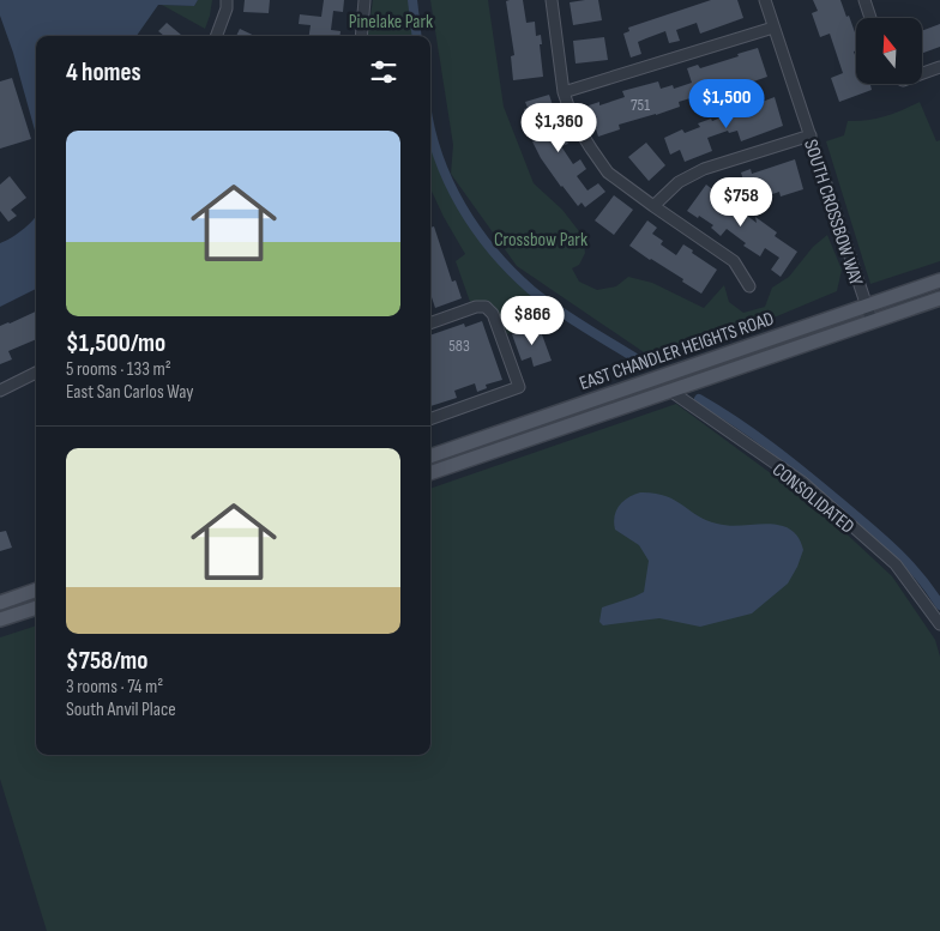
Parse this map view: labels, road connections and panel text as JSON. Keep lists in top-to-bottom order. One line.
{"streets":{"main road":["EAST CHANDLER HEIGHTS ROAD"],"street":["SOUTH CROSSBOW WAY","CONSOLIDATED"]},"crossings":[["SOUTH CROSSBOW WAY","EAST CHANDLER HEIGHTS ROAD"],["EAST CHANDLER HEIGHTS ROAD","CONSOLIDATED"]],"parks":["Pinelake Park","Crossbow Park"],"house_numbers":["751","583"],"north":"top","page":{"heading":"4 homes","price":["$1,500","$1,360","$758","$866"],"list":[{"name":"$1,500/mo","note":"5 rooms · 133 m² · East San Carlos Way"},{"name":"$758/mo","note":"3 rooms · 74 m² · South Anvil Place"}]}}
